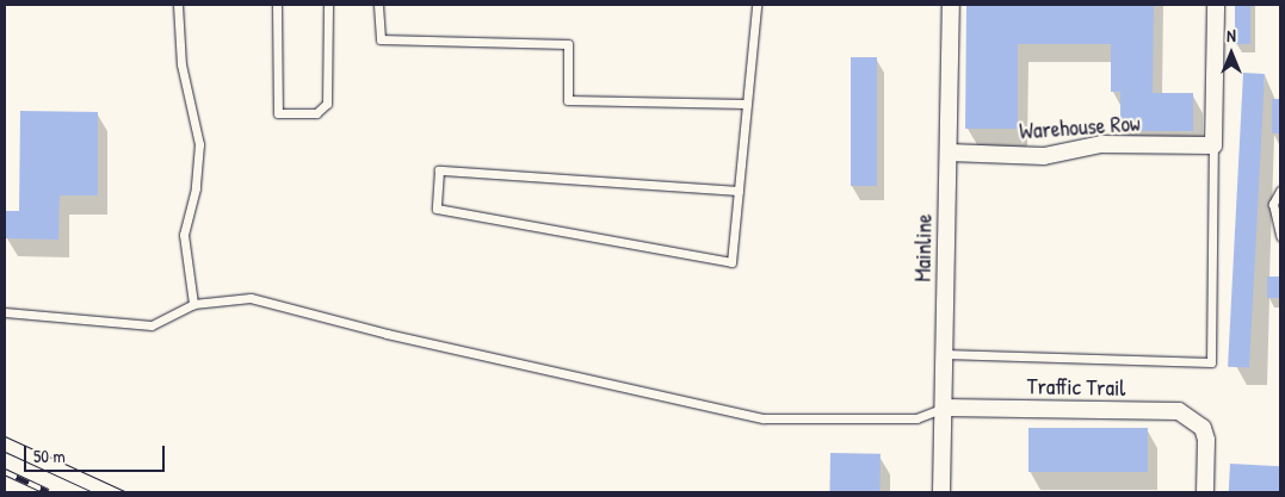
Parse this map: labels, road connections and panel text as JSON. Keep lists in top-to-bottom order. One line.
{"streets":{"street":["Warehouse Row","Mainline","Traffic Trail"]},"crossings":[["Warehouse Row","Mainline"],["Mainline","Traffic Trail"]],"scale_bar":"50 m","north":"top"}
